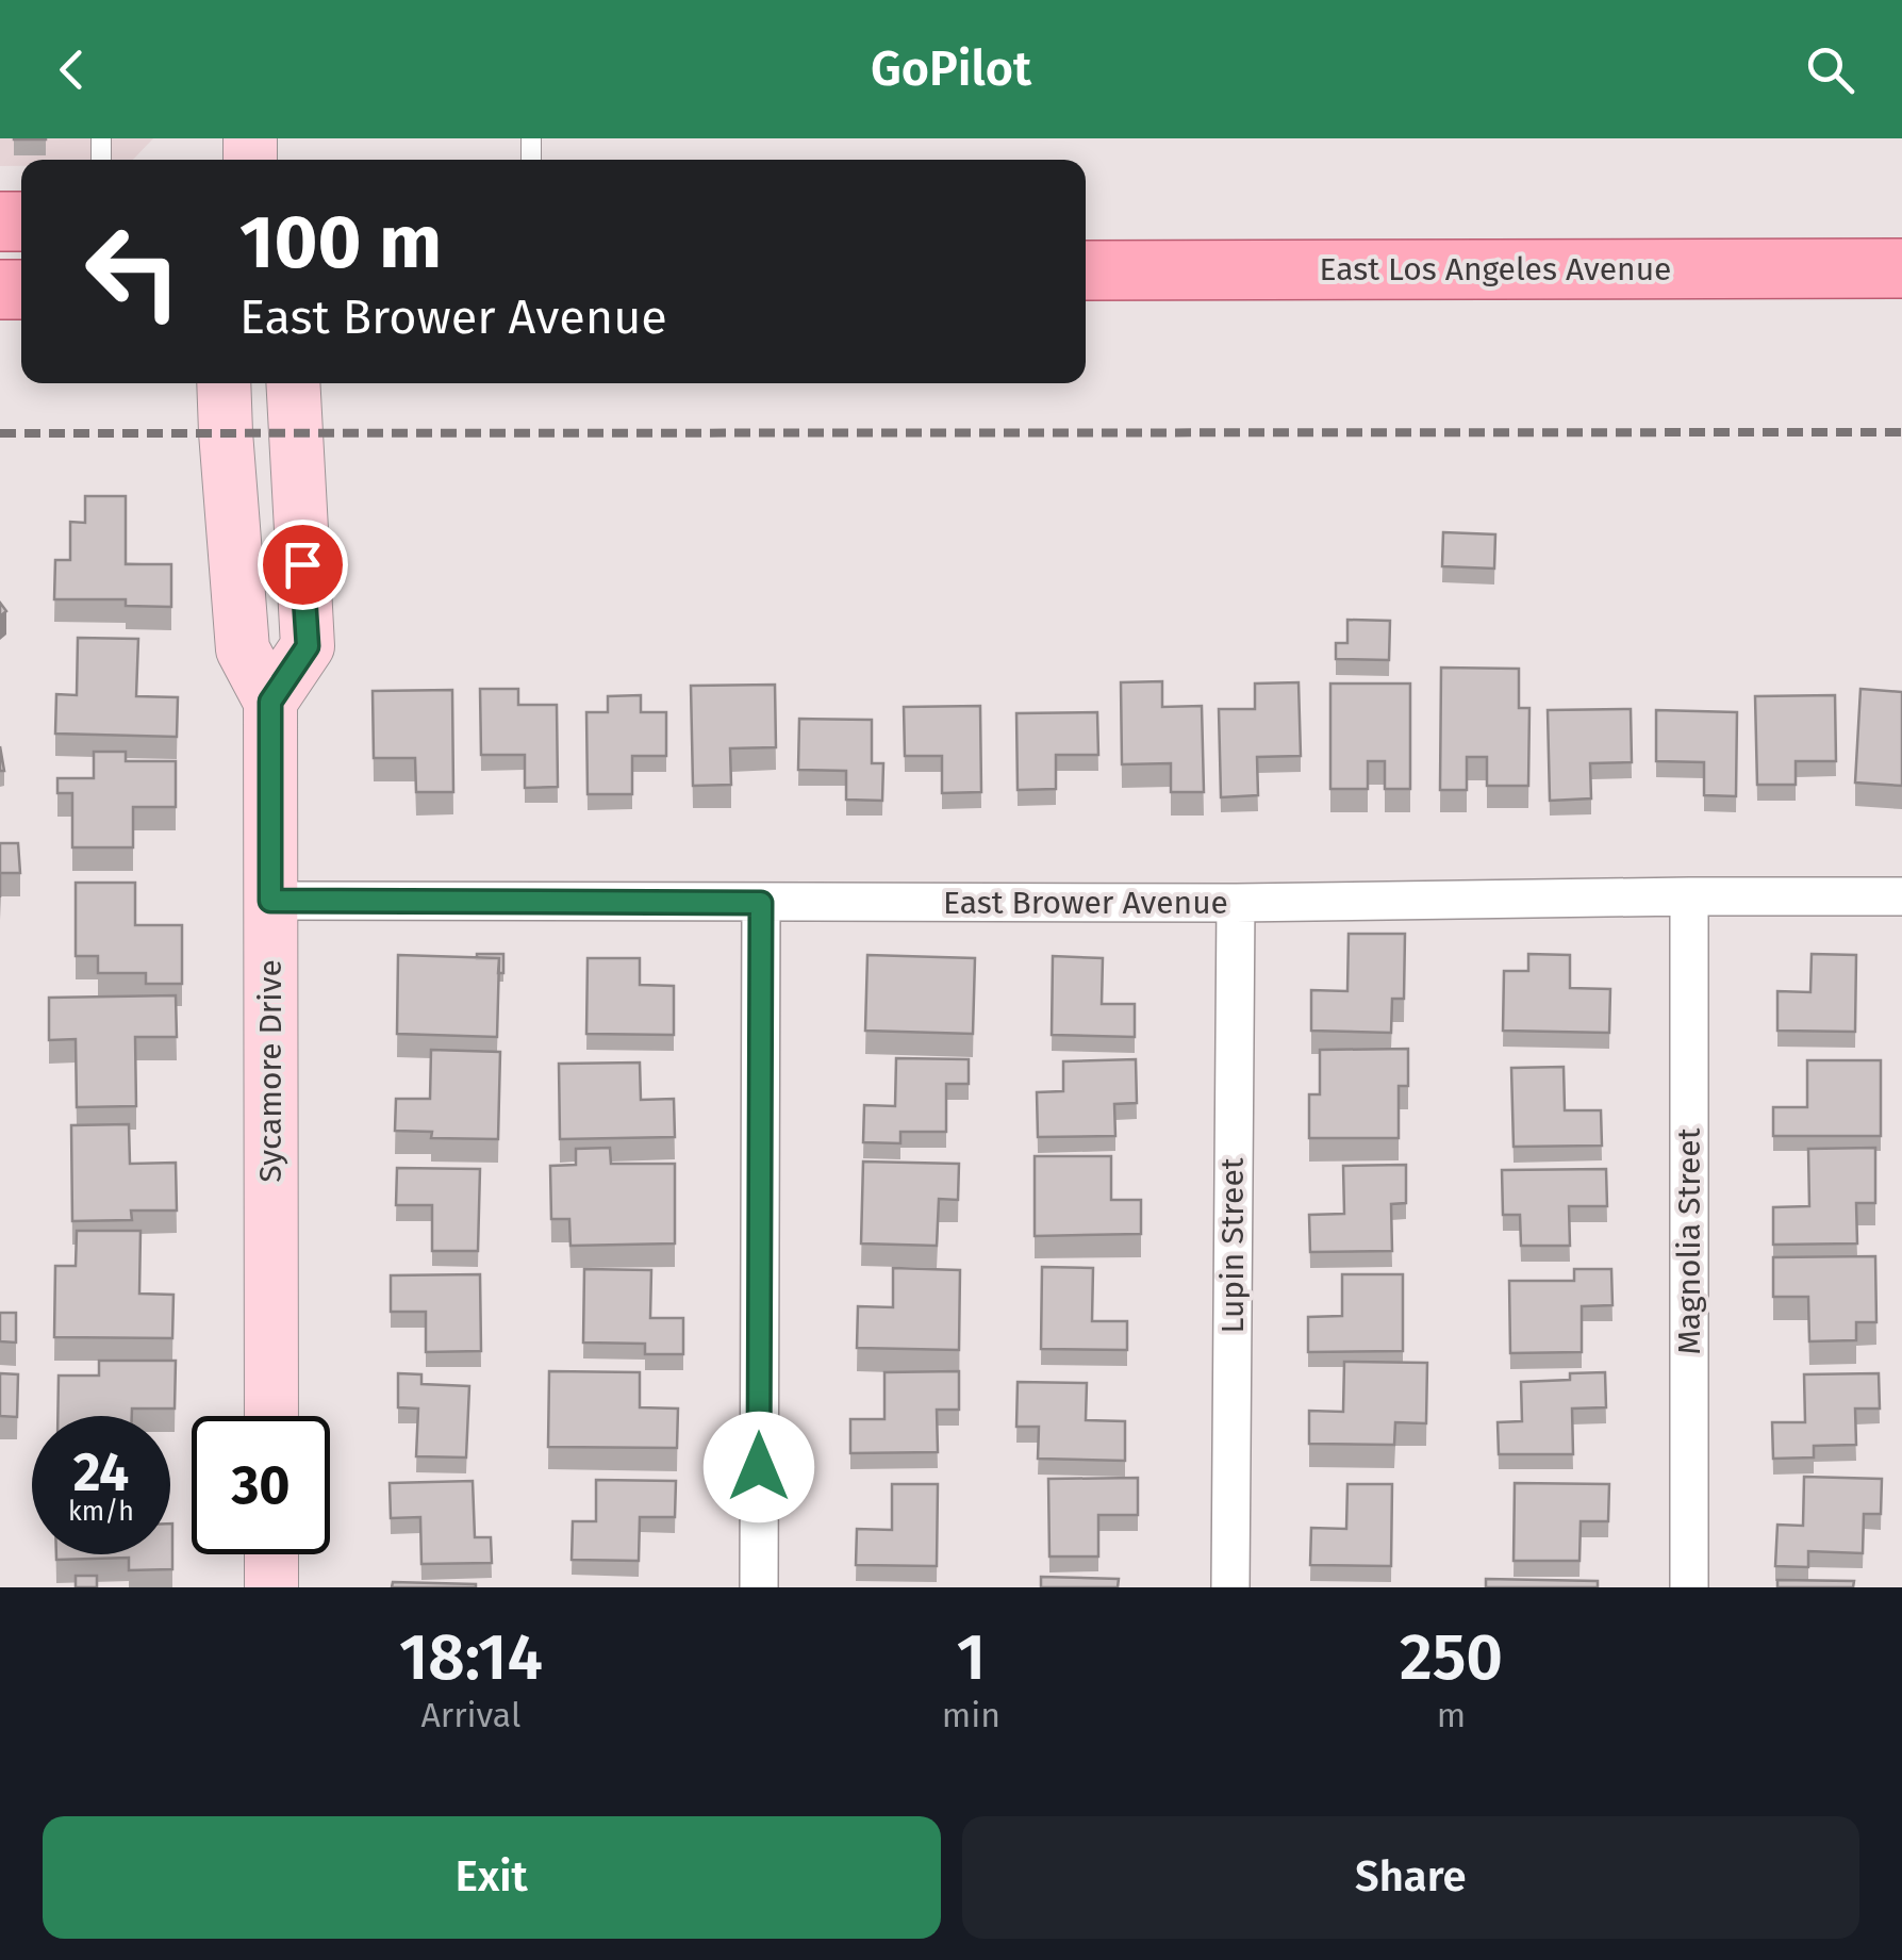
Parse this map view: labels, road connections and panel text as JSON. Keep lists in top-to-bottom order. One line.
{"streets":{"main road":["East Los Angeles Avenue","Sycamore Drive"],"street":["East Brower Avenue","Magnolia Street","Lupin Street"]},"crossings":[["East Brower Avenue","Sycamore Drive"],["East Brower Avenue","Magnolia Street"],["East Brower Avenue","Lupin Street"]],"page":{"header":"GoPilot","turn":["100 m","East Brower Avenue"],"speed":"24 km/h","limit":"30","eta":["18:14","Arrival","1","min","250","m"],"buttons":["Exit","Share"]}}
